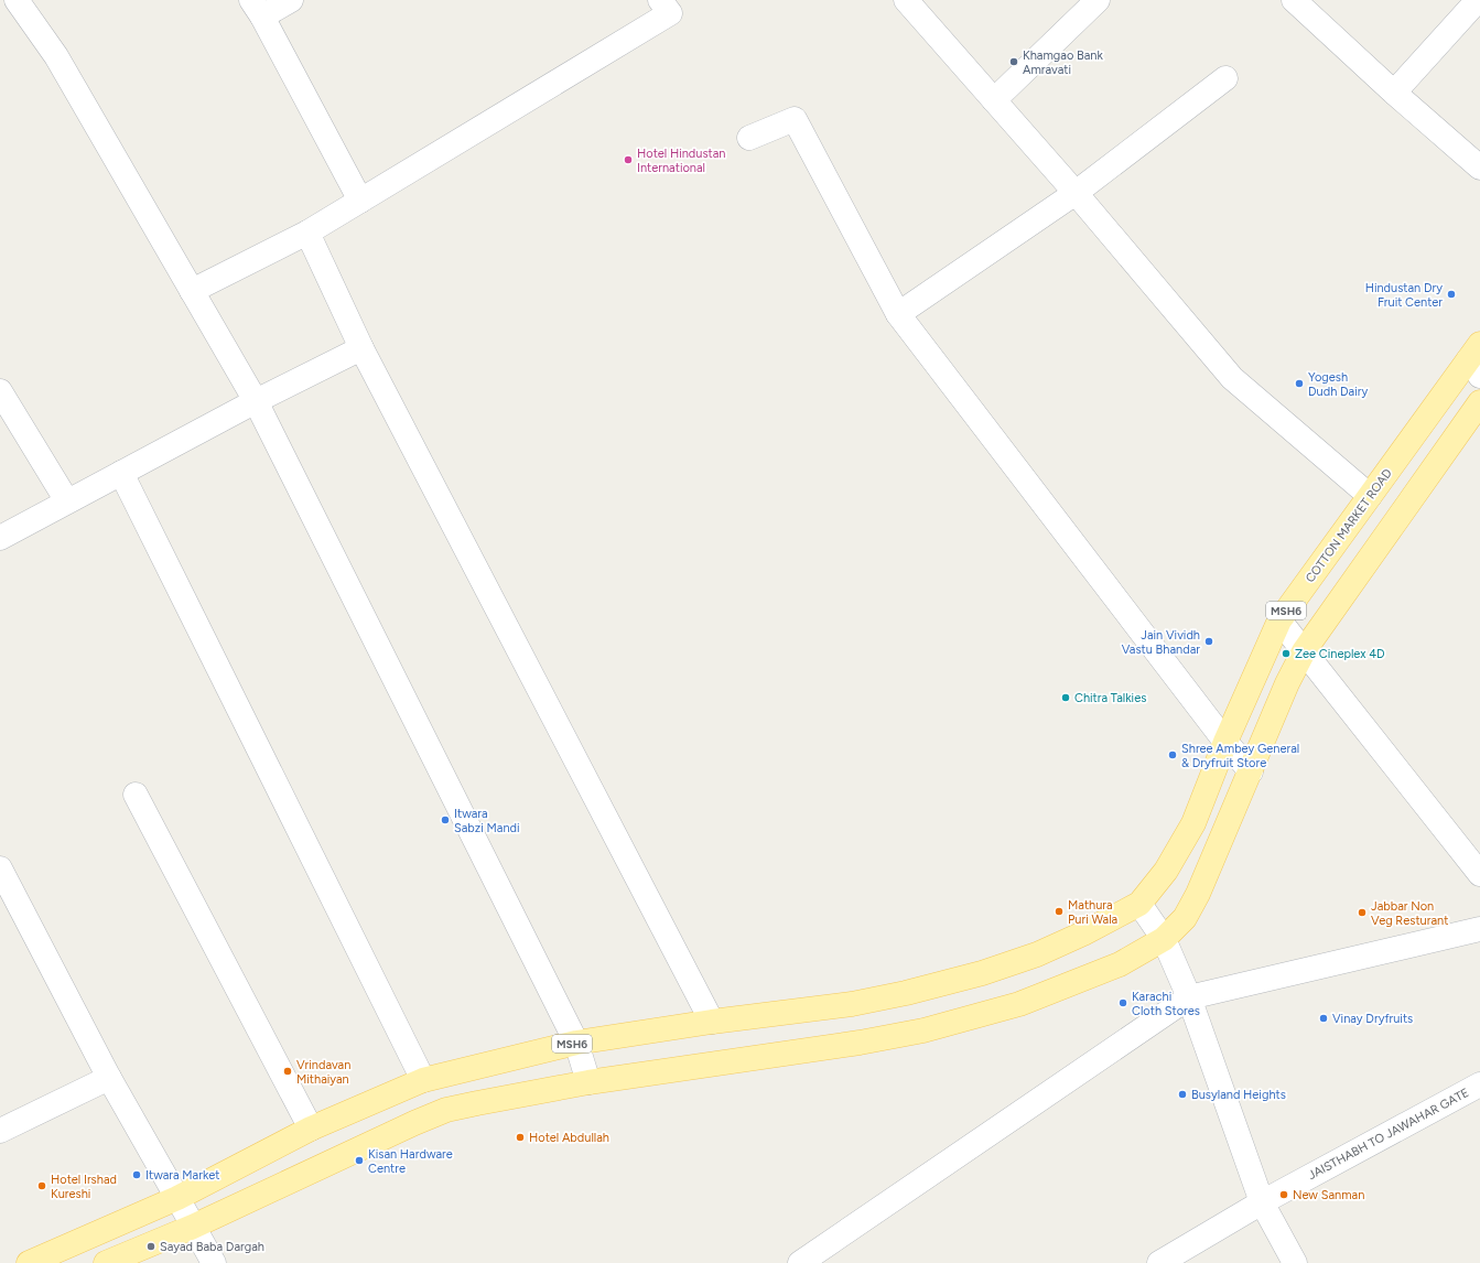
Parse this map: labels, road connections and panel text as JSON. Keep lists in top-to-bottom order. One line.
{"streets":{"main road":["COTTON MARKET ROAD","MSH6"],"street":["JAISTHABH TO JAWAHAR GATE"]},"crossings":[["COTTON MARKET ROAD","MSH6"]],"places":["Khamgao Bank Amravati","Hotel Hindustan International","Hindustan Dry Fruit Center","Yogesh Dudh Dairy","Jain Vividh Vastu Bhandar","Zee Cineplex 4D","Chitra Talkies","Shree Ambey General & Dryfruit Store","Itwara Sabzi Mandi","Mathura Puri Wala","Jabbar Non Veg Resturant","Karachi Cloth Stores","Vinay Dryfruits","Vrindavan Mithaiyan","Busyland Heights","Hotel Abdullah","Kisan Hardware Centre","Itwara Market","Hotel Irshad Kureshi","New Sanman","Sayad Baba Dargah"]}
